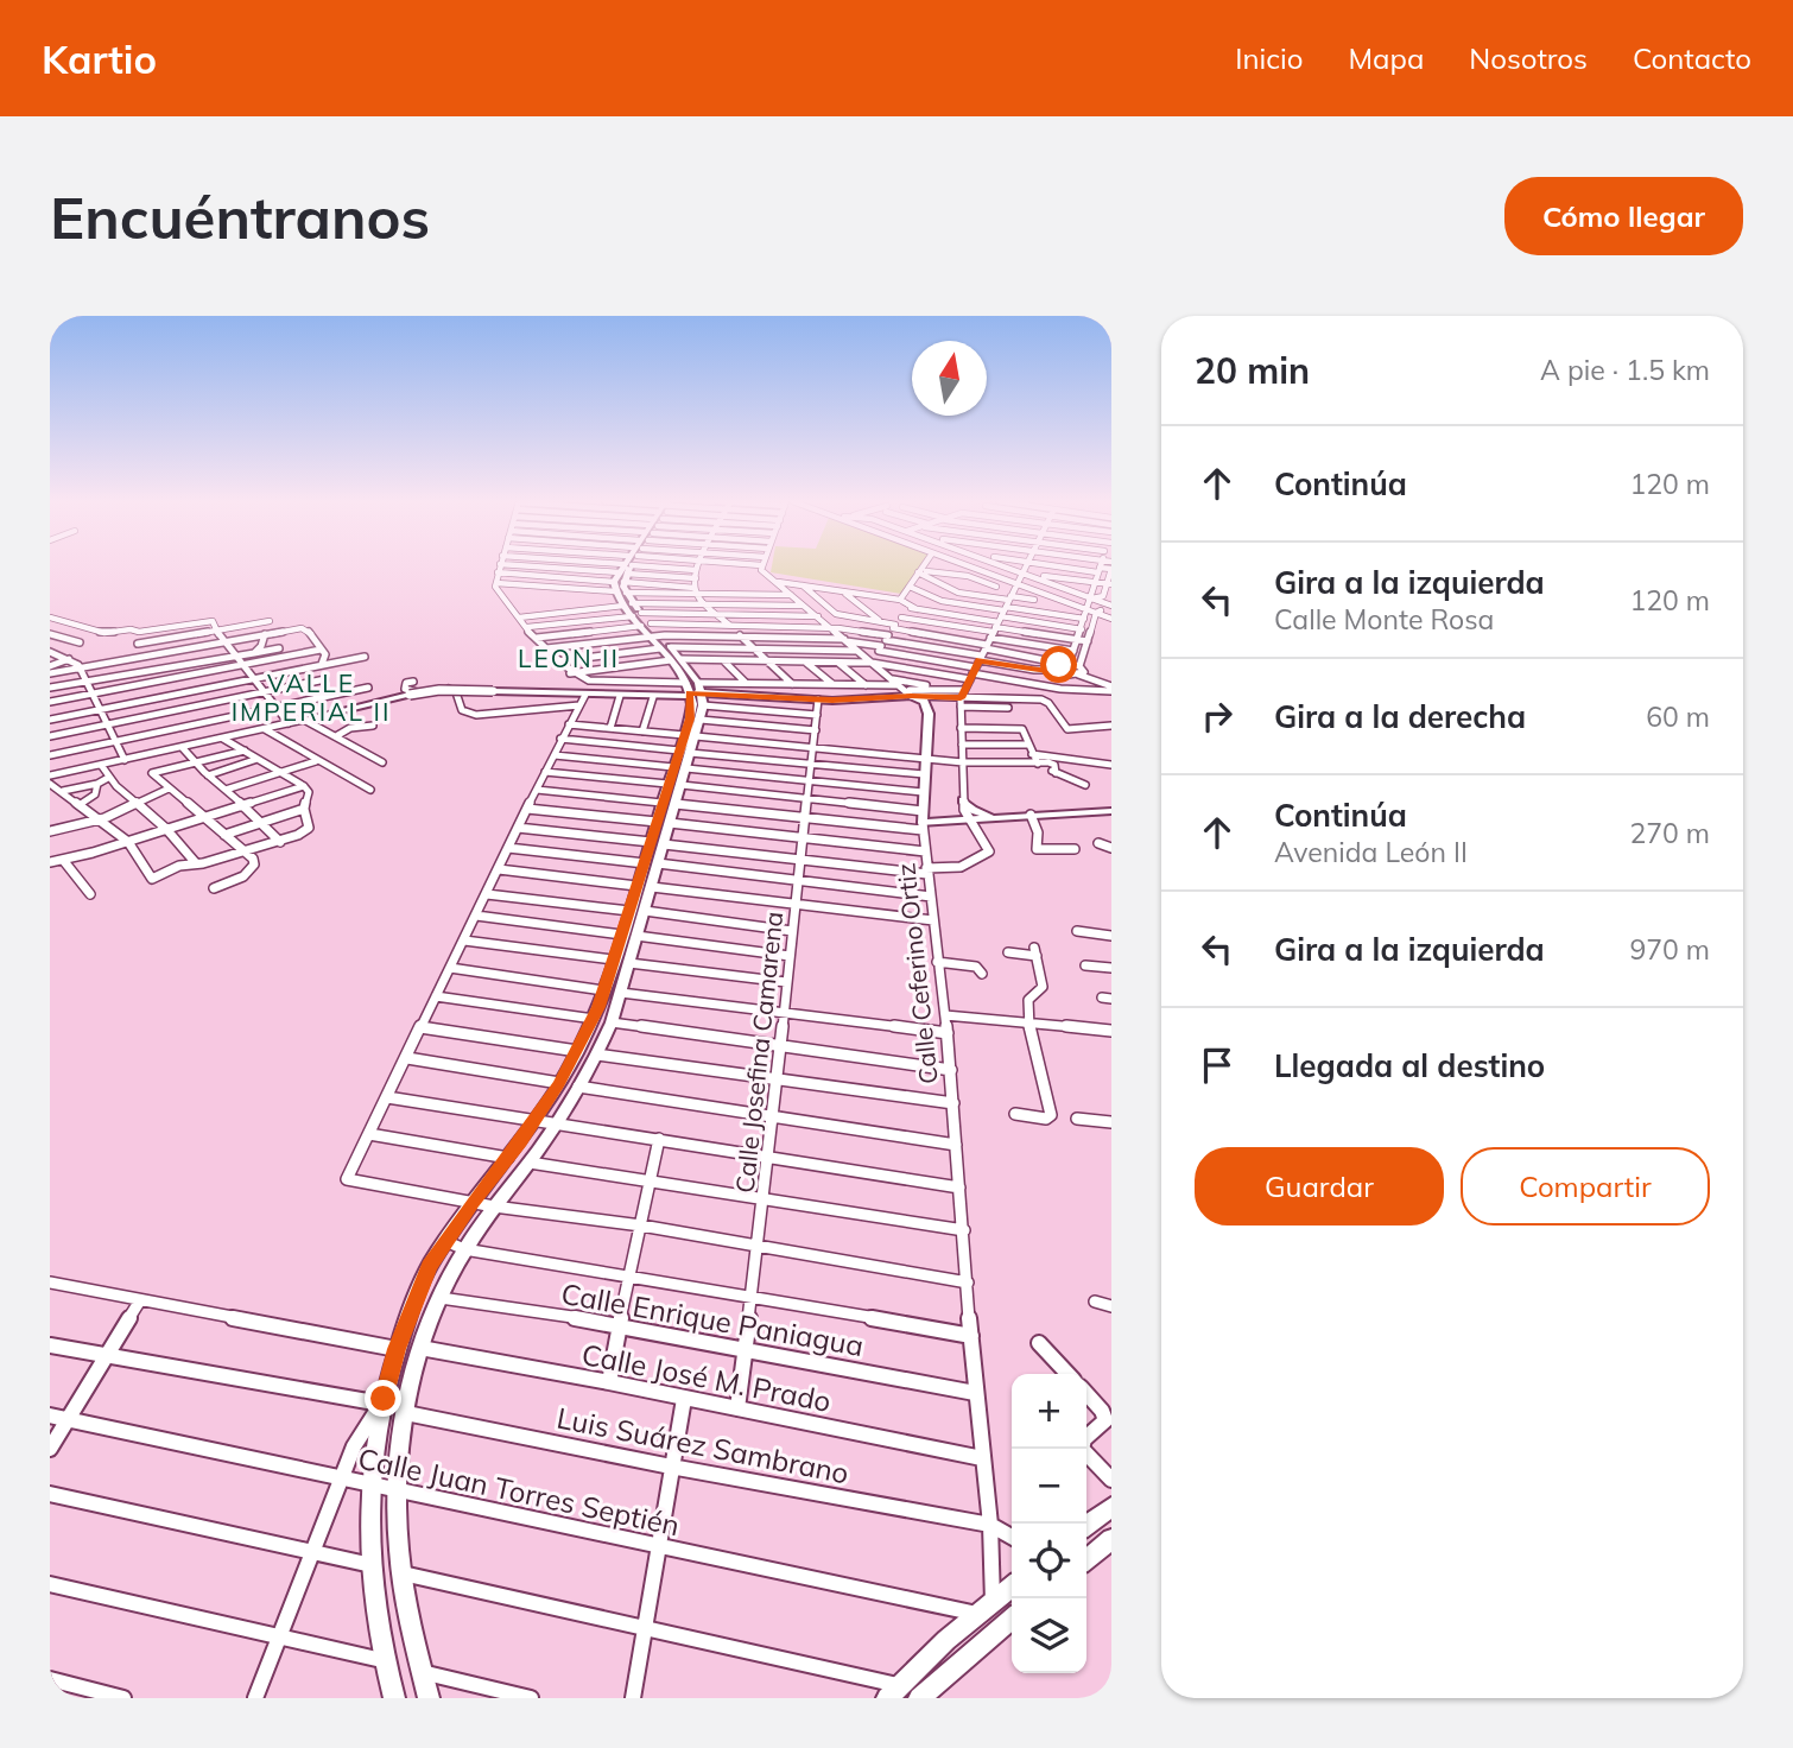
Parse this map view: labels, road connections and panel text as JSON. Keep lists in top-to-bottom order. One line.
{"streets":{"street":["Calle Ceferino Ortiz","Calle Josefina Camarena","Calle Enrique Paniagua","Calle José M. Prado","Luis Suárez Sambrano","Calle Juan Torres Septién"]},"crossings":[["Calle Ceferino Ortiz","Calle Enrique Paniagua"],["Calle Ceferino Ortiz","Calle José M. Prado"],["Calle Ceferino Ortiz","Luis Suárez Sambrano"],["Calle Ceferino Ortiz","Calle Juan Torres Septién"],["Calle Josefina Camarena","Calle Enrique Paniagua"],["Calle Josefina Camarena","Calle José M. Prado"]],"districts":["LEON II","VALLE IMPERIAL II"],"north":"top","page":{"header":"Kartio","nav":["Inicio","Mapa","Nosotros","Contacto"],"buttons":["Cómo llegar",["Guardar","Compartir"]],"title":"Encuéntranos","heading":["20 min","A pie · 1.5 km"],"list":[["Continúa","120 m"],["Gira a la izquierda","Calle Monte Rosa","120 m"],["Gira a la derecha","60 m"],["Continúa","Avenida León II","270 m"],["Gira a la izquierda","970 m"],"Llegada al destino"],"map_buttons":["+","−"]}}
